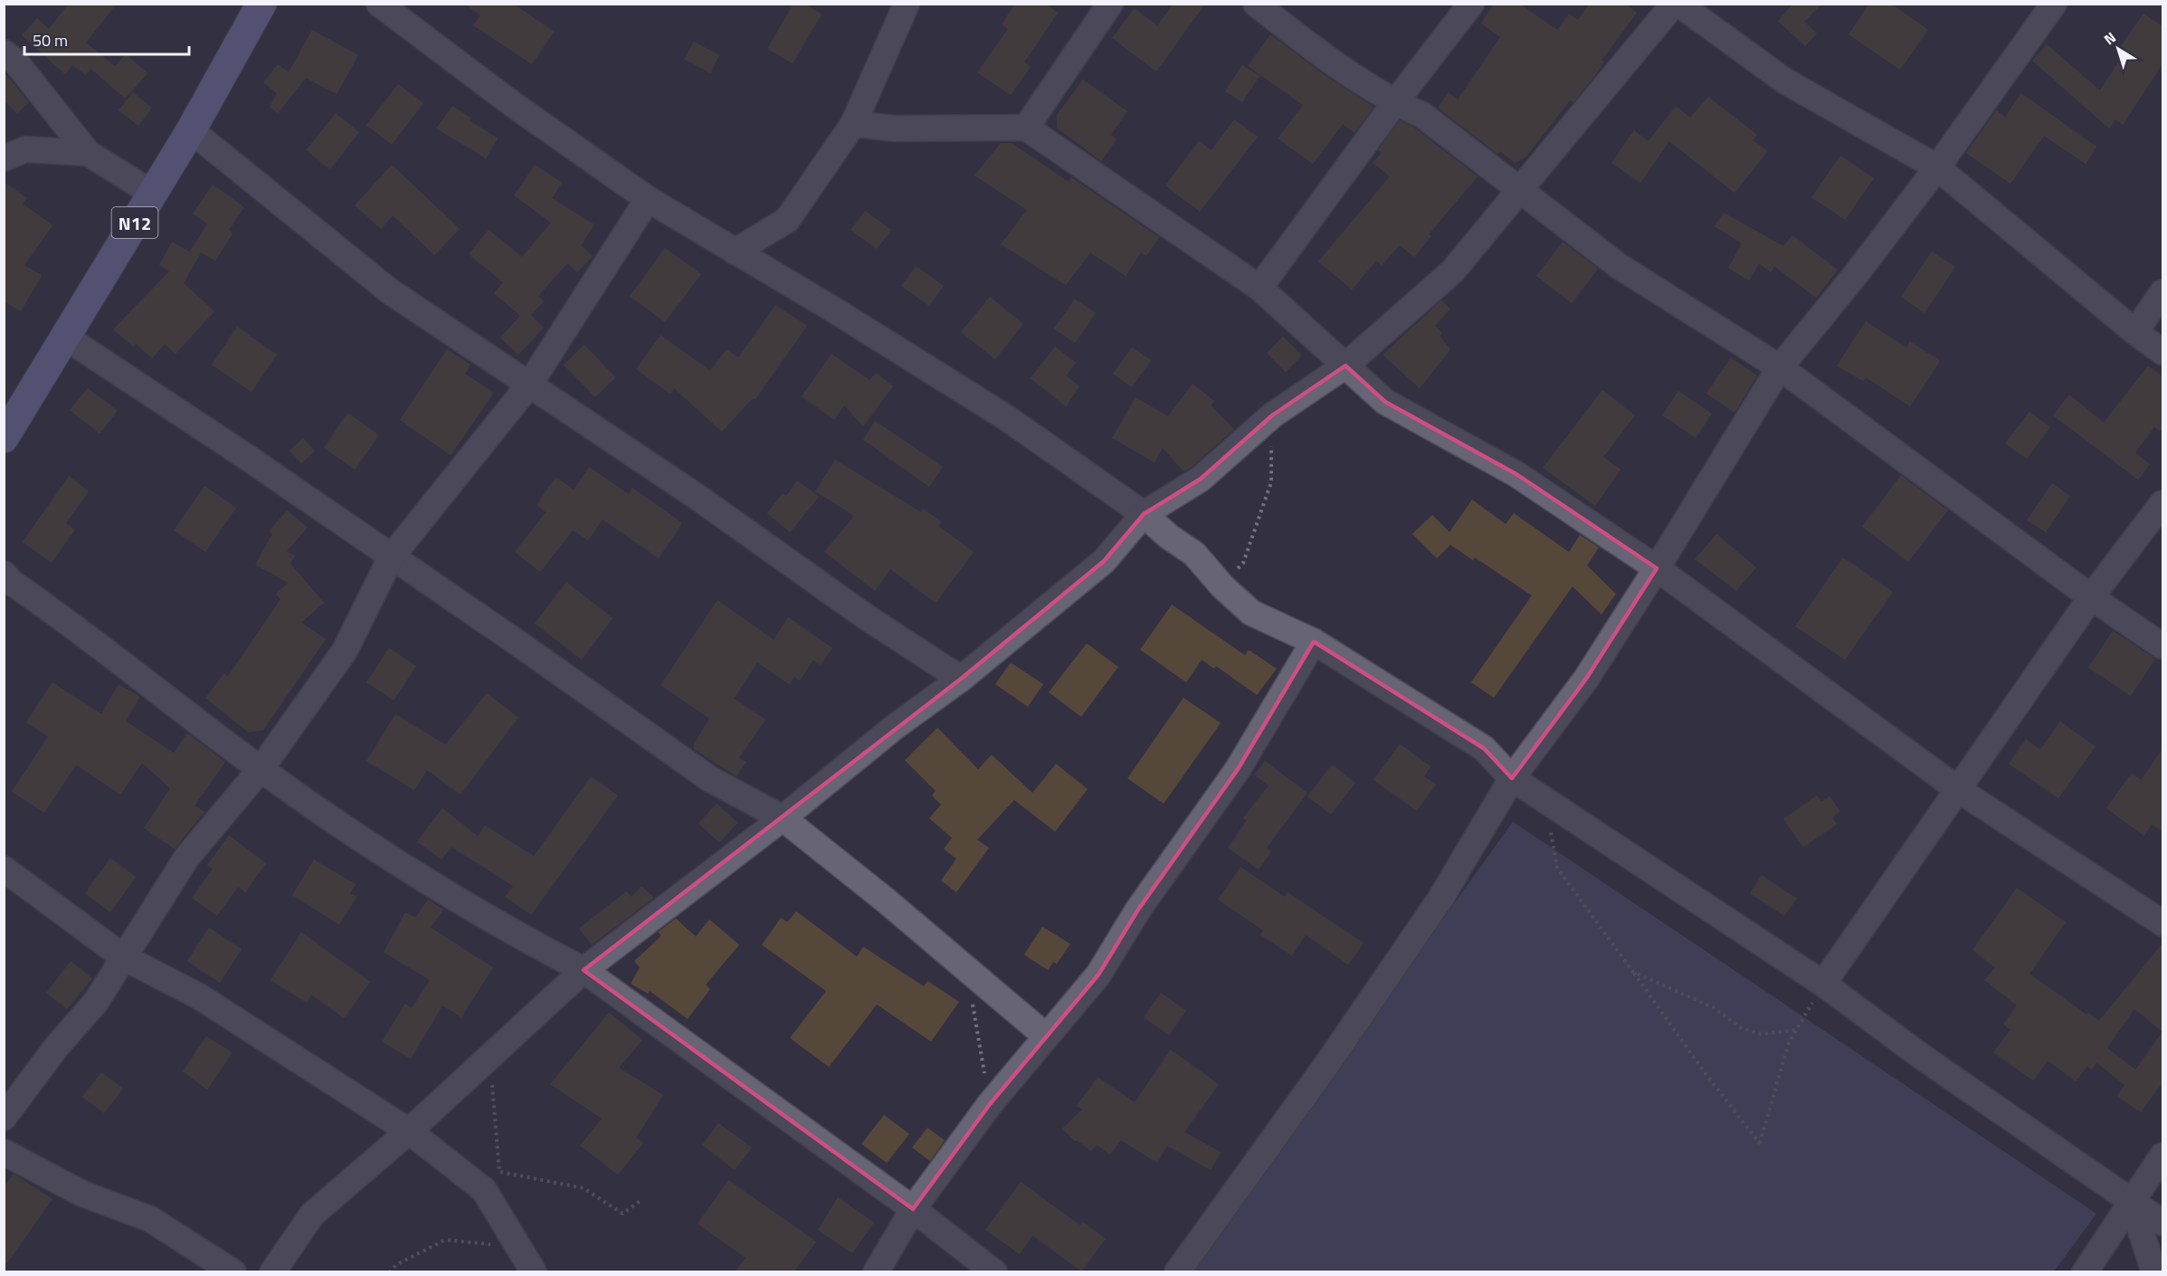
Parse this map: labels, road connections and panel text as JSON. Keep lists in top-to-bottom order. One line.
{"streets":{"main road":["N12"]},"scale_bar":"50 m","north":"top left"}
